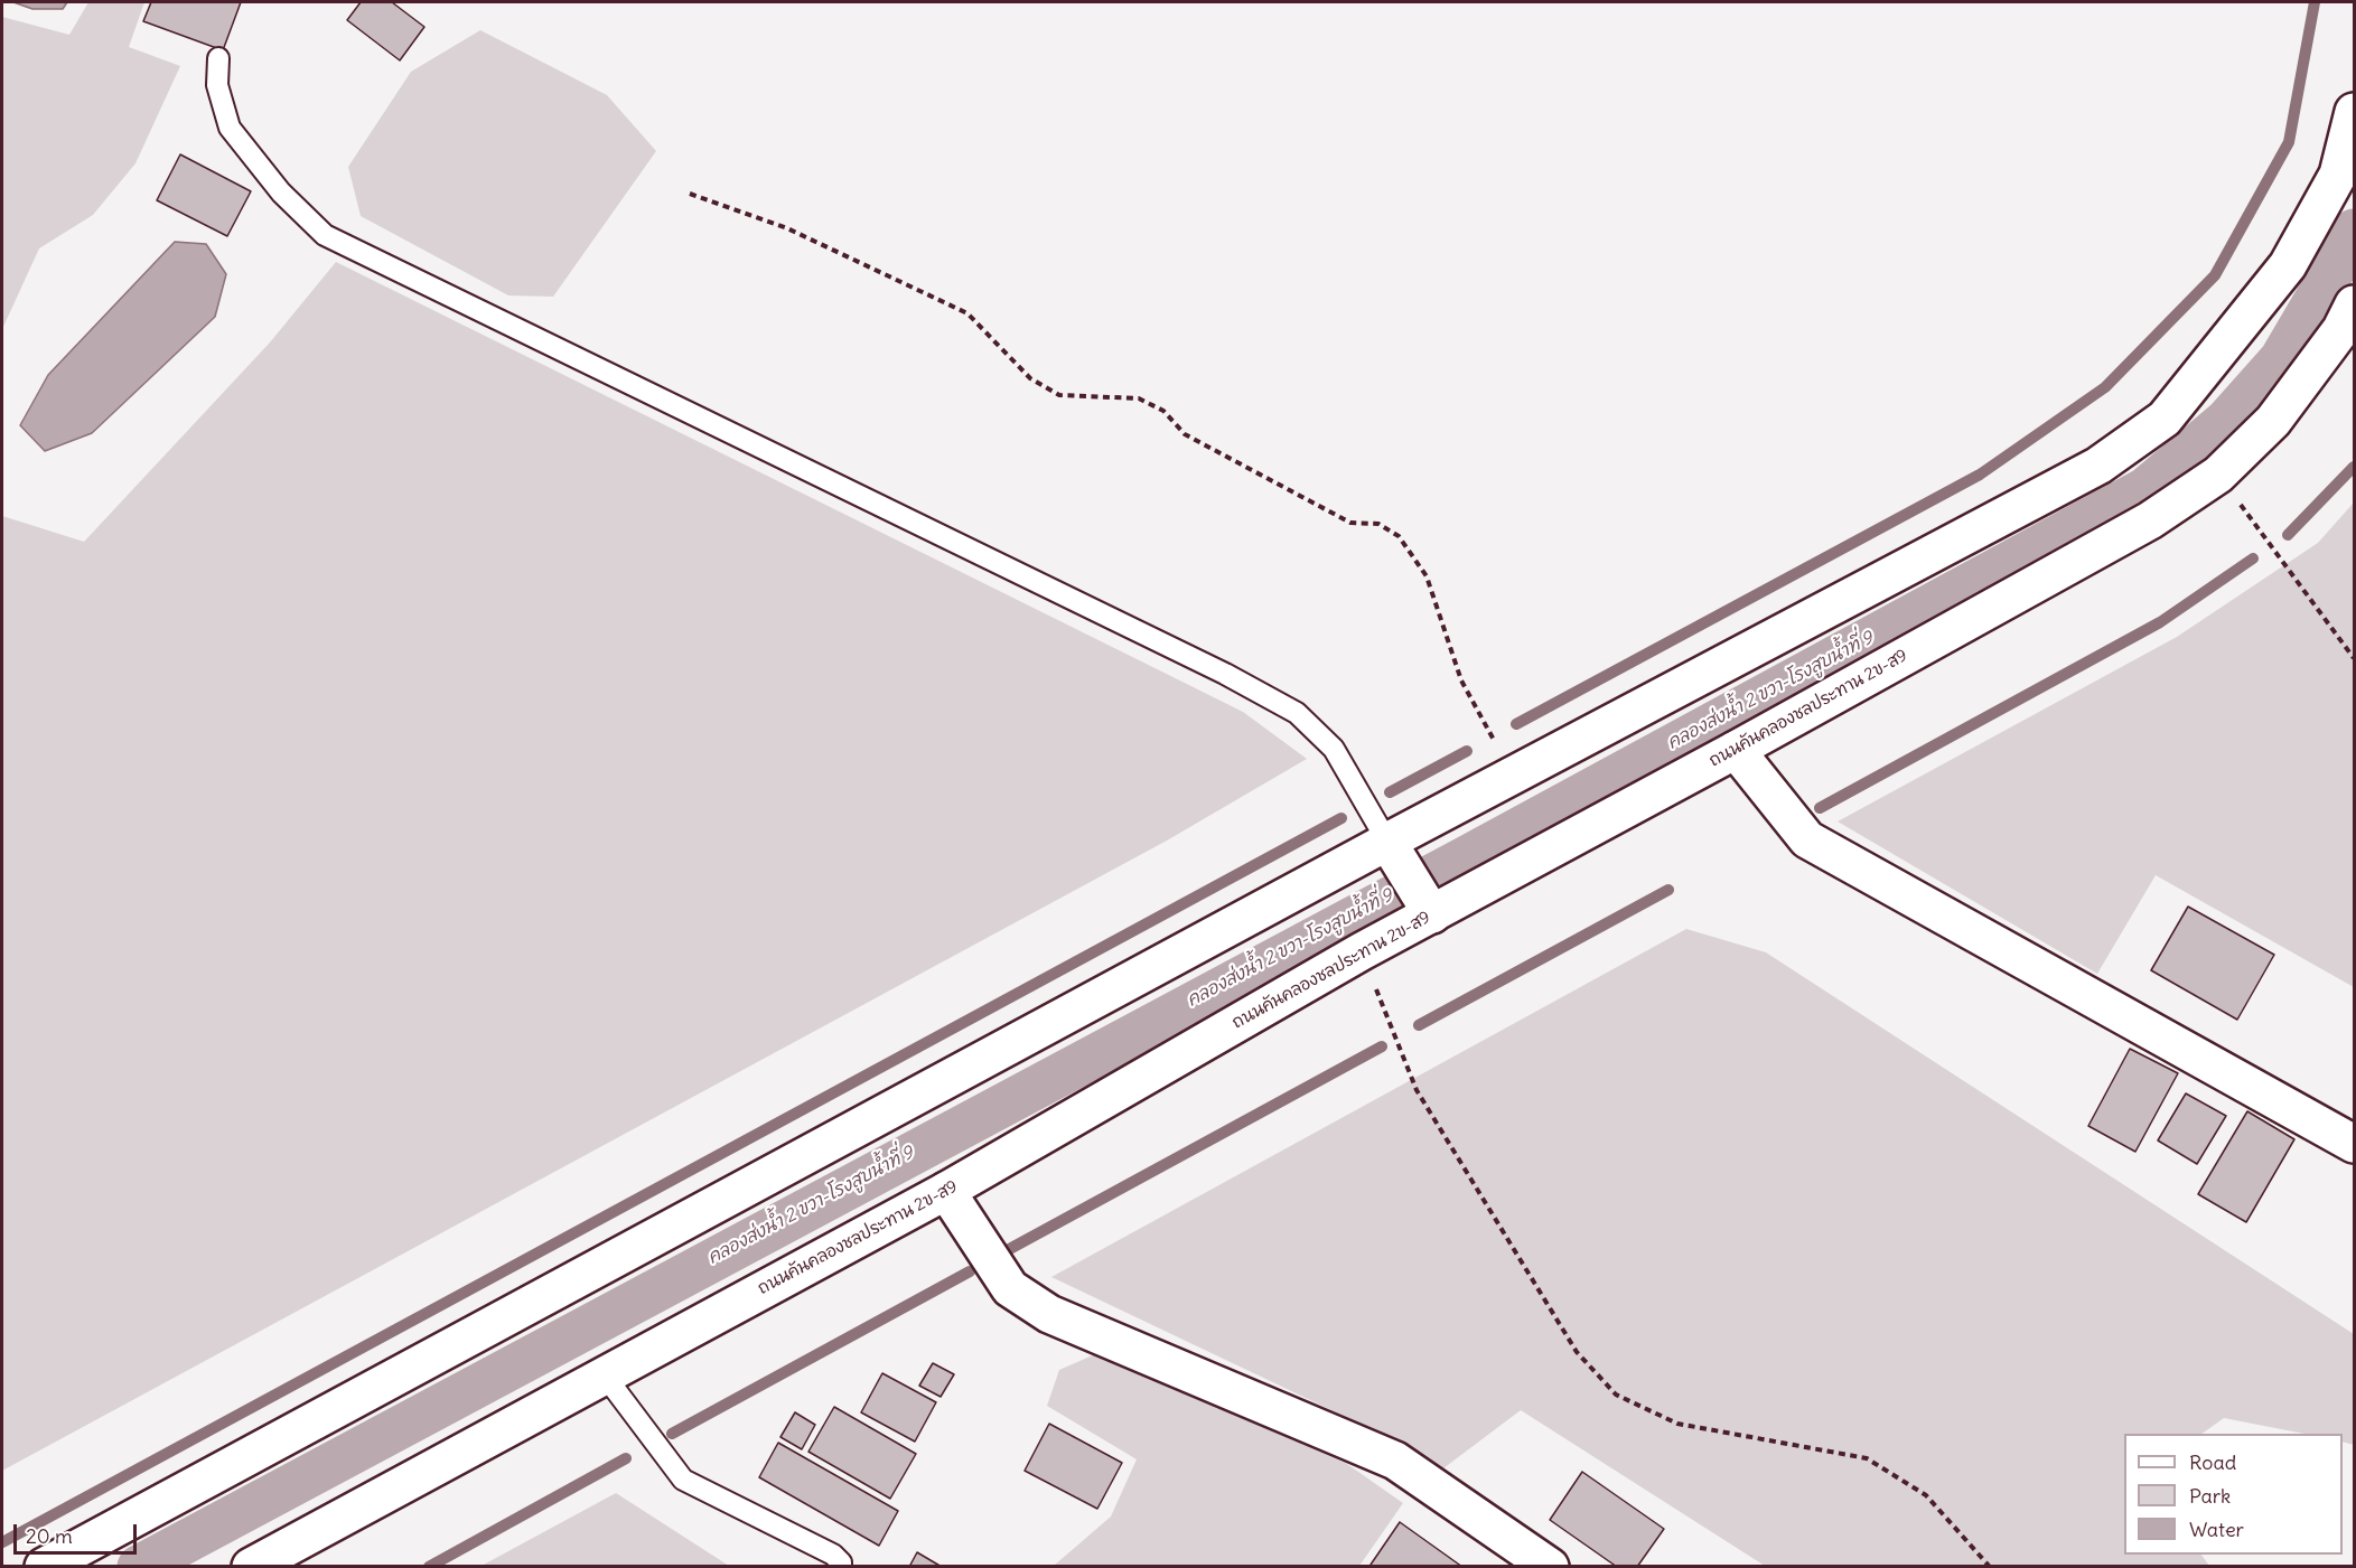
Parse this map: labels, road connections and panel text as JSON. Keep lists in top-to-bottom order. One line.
{"streets":{"street":["ถนนคันคลองชลประทาน 2ข-ส9"]},"water":["คลองส่งน้ำ 2 ขวา-โรงสูบน้ำที่ 9"],"legend":["Road","Park","Water"],"scale_bar":"20 m"}
